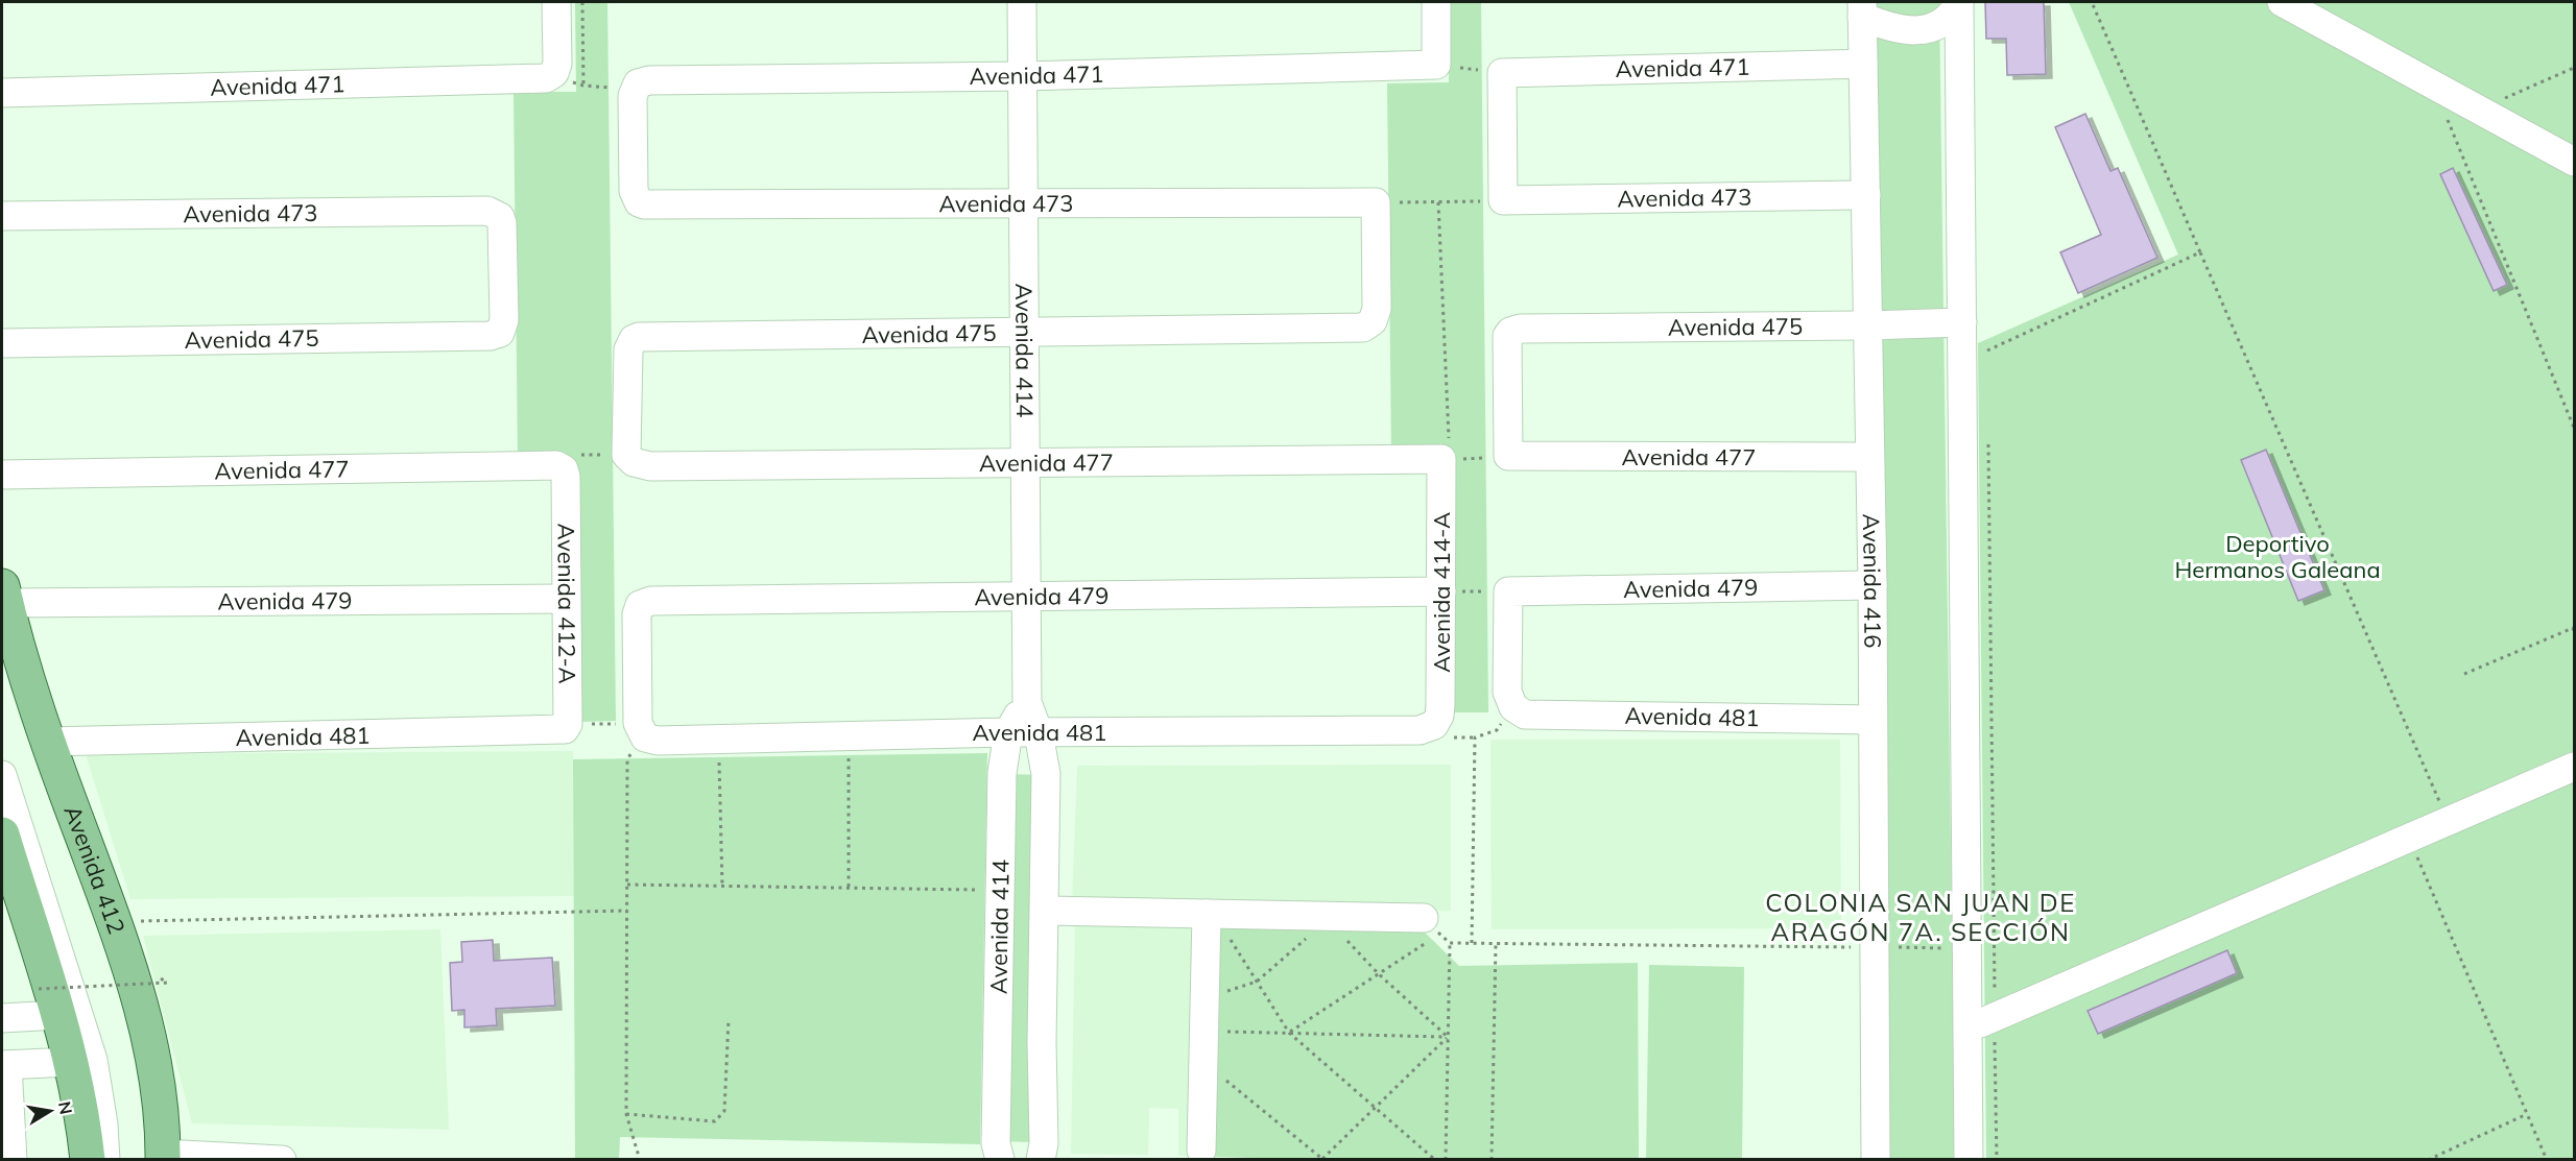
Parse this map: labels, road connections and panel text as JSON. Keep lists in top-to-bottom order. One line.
{"streets":{"main road":["Avenida 412"],"street":["Avenida 471","Avenida 473","Avenida 475","Avenida 414","Avenida 477","Avenida 416","Avenida 479","Avenida 414-A","Avenida 412-A","Avenida 481"]},"crossings":[["Avenida 471","Avenida 473"],["Avenida 471","Avenida 414"],["Avenida 471","Avenida 416"],["Avenida 473","Avenida 475"],["Avenida 473","Avenida 414"],["Avenida 473","Avenida 416"],["Avenida 475","Avenida 414"],["Avenida 475","Avenida 477"],["Avenida 475","Avenida 416"],["Avenida 414","Avenida 477"],["Avenida 414","Avenida 479"],["Avenida 414","Avenida 481"],["Avenida 477","Avenida 416"],["Avenida 477","Avenida 414-A"],["Avenida 477","Avenida 412-A"],["Avenida 416","Avenida 479"],["Avenida 416","Avenida 481"],["Avenida 479","Avenida 414-A"],["Avenida 479","Avenida 412-A"],["Avenida 479","Avenida 481"],["Avenida 479","Avenida 412"],["Avenida 414-A","Avenida 481"],["Avenida 412-A","Avenida 481"],["Avenida 481","Avenida 412"]],"districts":["COLONIA SAN JUAN DE ARAGÓN 7A. SECCIÓN"],"parks":["Deportivo Hermanos Galeana"],"north":"right"}
